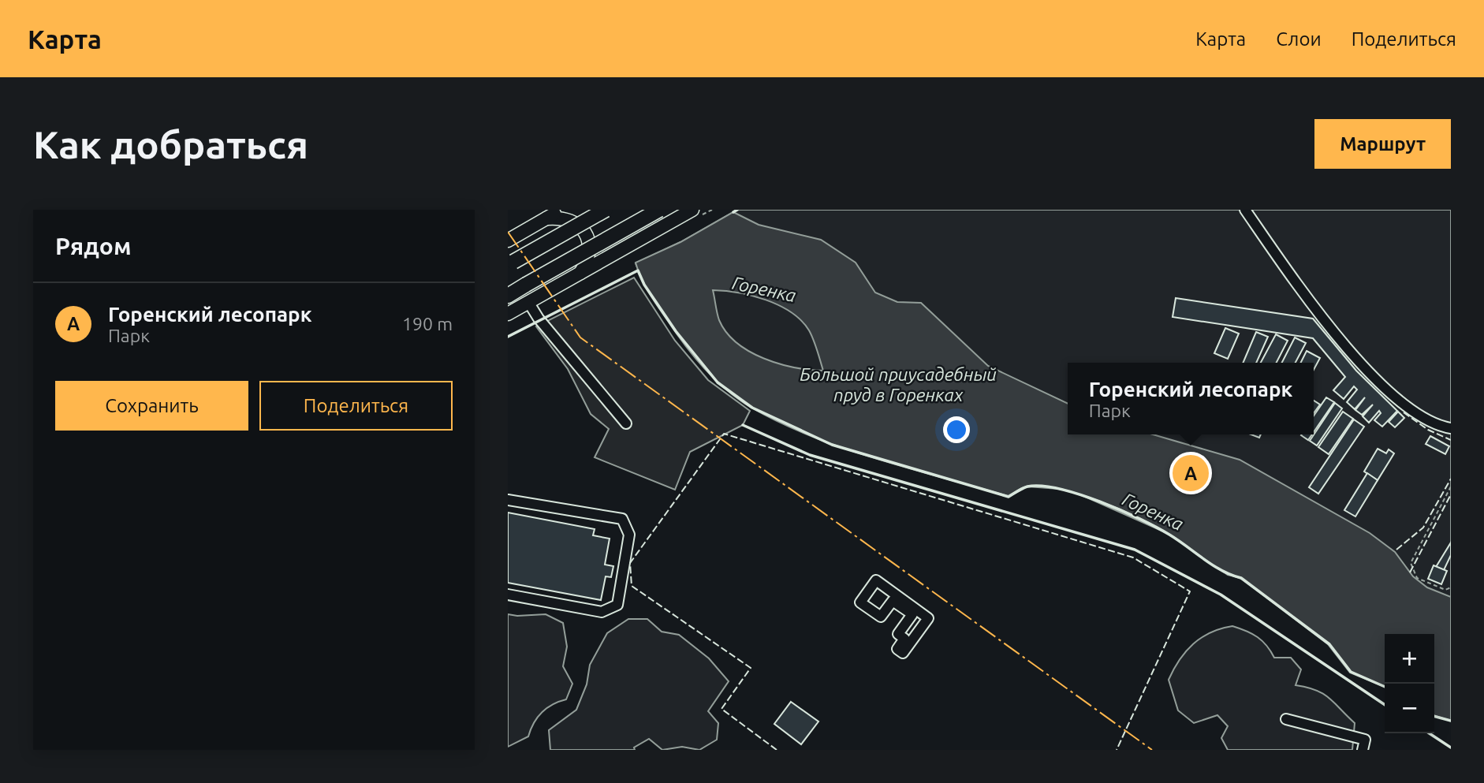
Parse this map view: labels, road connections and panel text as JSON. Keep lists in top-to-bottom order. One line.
{"water":["Горенка","Большой приусадебный пруд в Горенках"],"page":{"header":"Карта","nav":["Карта","Слои","Поделиться"],"buttons":["Маршрут",["Сохранить","Поделиться"]],"title":"Как добраться","heading":"Рядом","list":[{"mark":"A","name":"Горенский лесопарк","note":"Парк","value":"190 m"}],"popup":["Горенский лесопарк","Парк"],"pins":"A","map_buttons":["+","−"]}}
